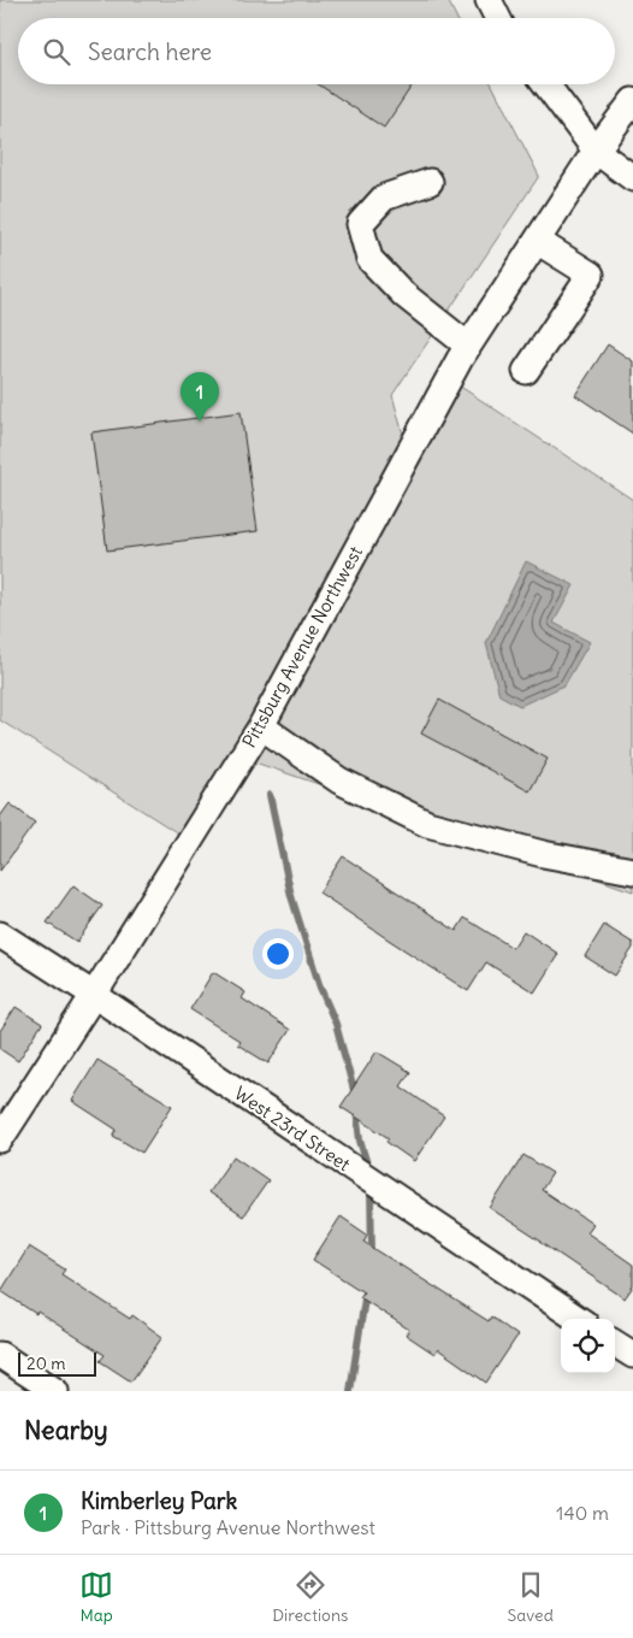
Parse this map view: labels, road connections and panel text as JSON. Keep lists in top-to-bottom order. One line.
{"streets":{"street":["Pittsburg Avenue Northwest","West 23rd Street"]},"crossings":[["Pittsburg Avenue Northwest","West 23rd Street"]],"scale_bar":"20 m","page":{"search":"Search here","pins":"1","scale":"20 m","heading":"Nearby","list":[{"mark":"1","name":"Kimberley Park","note":"Park · Pittsburg Avenue Northwest","value":"140 m"}],"nav":["Map","Directions","Saved"]}}
